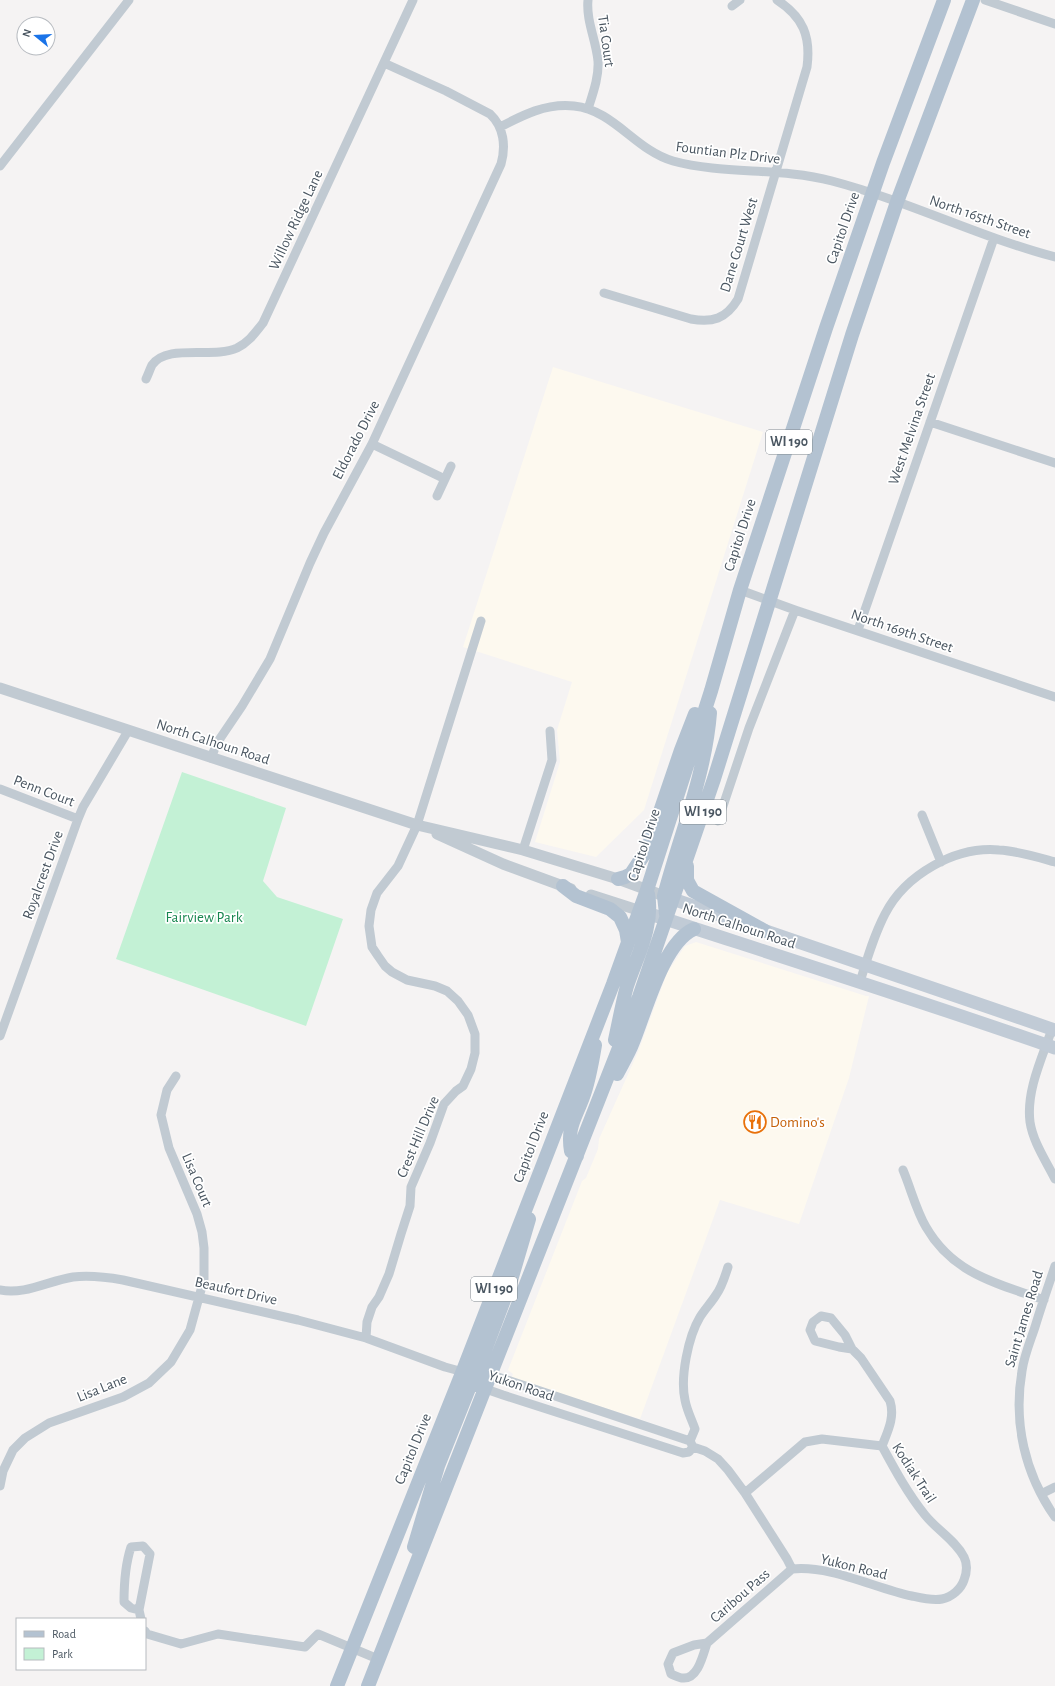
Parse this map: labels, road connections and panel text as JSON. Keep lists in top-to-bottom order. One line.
{"streets":{"main road":["Capitol Drive","WI 190","North Calhoun Road"],"street":["Tia Court","Fountian Plz Drive","North 165th Street","Willow Ridge Lane","Dane Court West","West Melvina Street","Eldorado Drive","North 169th Street","Penn Court","Royalcrest Drive","Crest Hill Drive","Lisa Court","Beaufort Drive","Saint James Road","Yukon Road","Lisa Lane","Kodiak Trail","Caribou Pass"]},"crossings":[["Tia Court","Fountian Plz Drive"],["Fountian Plz Drive","North 165th Street"],["Fountian Plz Drive","Capitol Drive"],["Fountian Plz Drive","Dane Court West"],["Fountian Plz Drive","Eldorado Drive"],["Fountian Plz Drive","WI 190"],["North 165th Street","West Melvina Street"],["North 165th Street","WI 190"],["Capitol Drive","North 169th Street"],["Capitol Drive","North Calhoun Road"],["Capitol Drive","Beaufort Drive"],["Capitol Drive","Yukon Road"],["West Melvina Street","North 169th Street"],["Eldorado Drive","North Calhoun Road"],["WI 190","North 169th Street"],["WI 190","North Calhoun Road"],["North Calhoun Road","Royalcrest Drive"],["North Calhoun Road","Crest Hill Drive"],["Penn Court","Royalcrest Drive"],["Crest Hill Drive","Beaufort Drive"],["Lisa Court","Beaufort Drive"],["Lisa Court","Lisa Lane"],["Beaufort Drive","Yukon Road"],["Beaufort Drive","Lisa Lane"],["Yukon Road","Kodiak Trail"],["Yukon Road","Caribou Pass"]],"parks":["Fairview Park"],"places":{"restaurant":["Domino's"]},"legend":["Road","Park"],"north":"left"}
